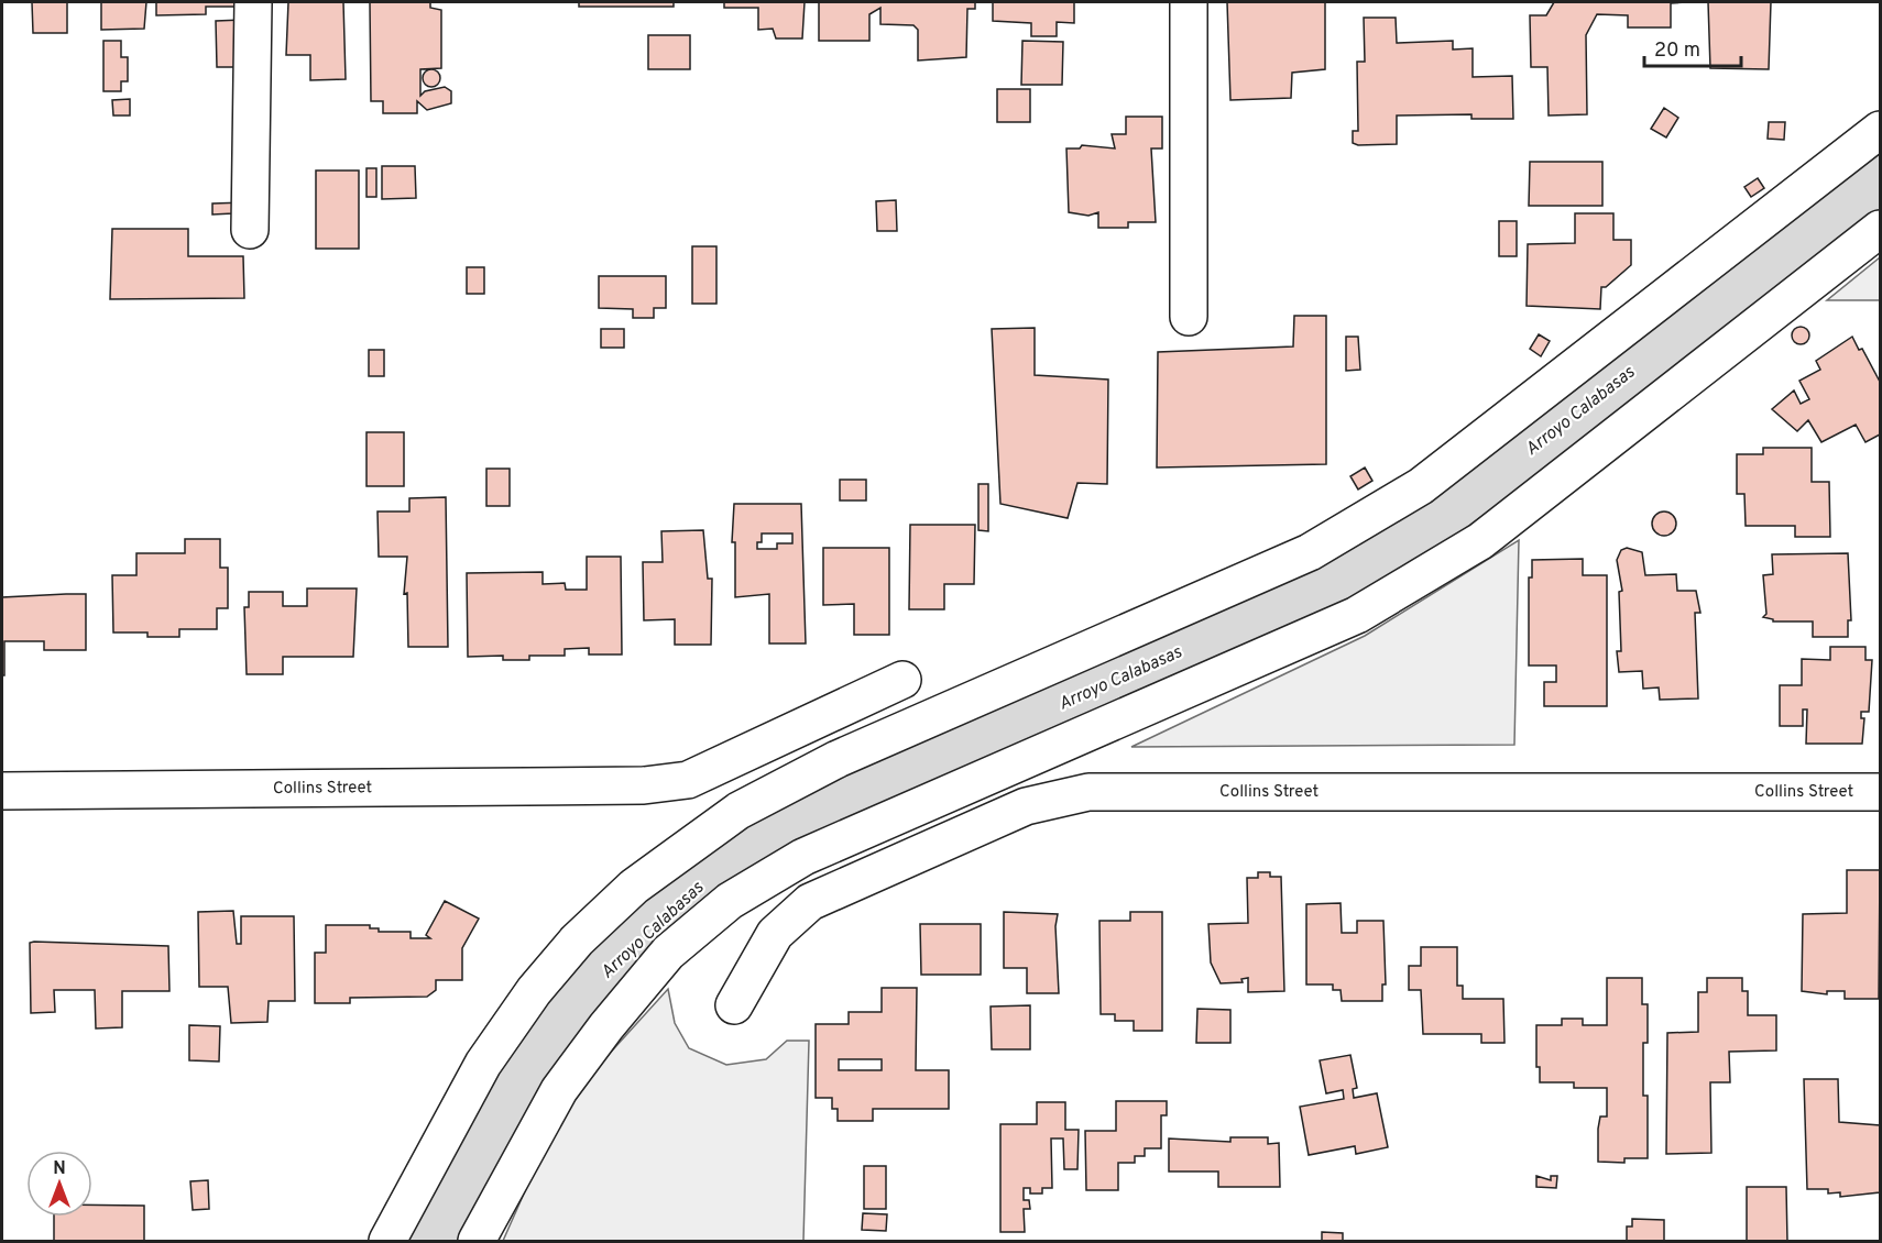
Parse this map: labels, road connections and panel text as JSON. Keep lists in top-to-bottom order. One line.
{"streets":{"street":["Collins Street"]},"water":["Arroyo Calabasas"],"scale_bar":"20 m","north":"top"}
